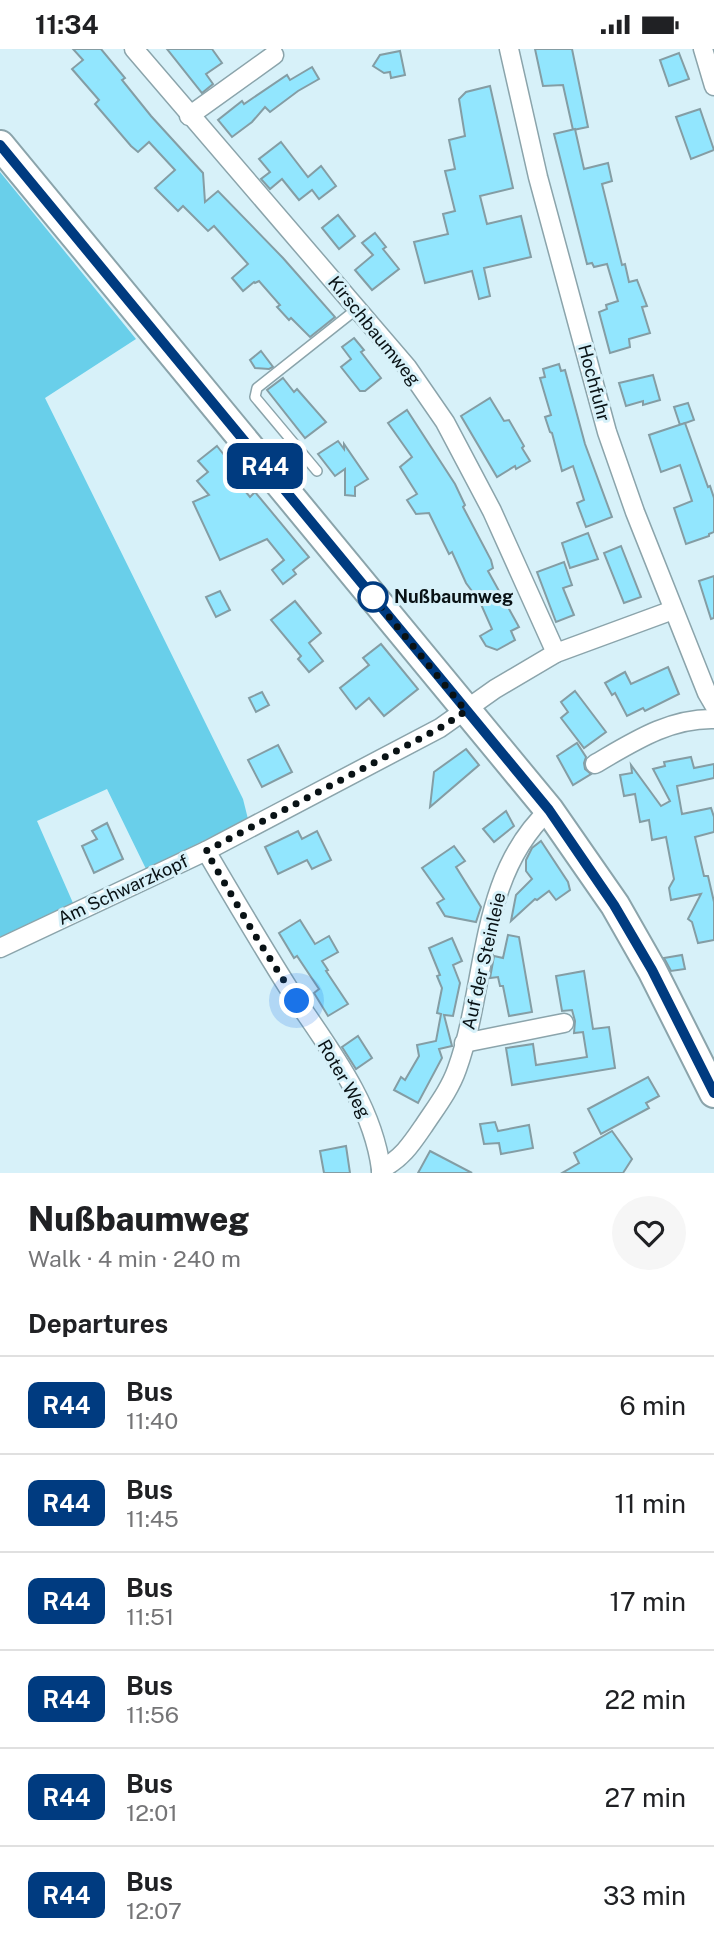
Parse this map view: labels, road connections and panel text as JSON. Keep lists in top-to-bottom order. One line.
{"streets":{"street":["Kirschbaumweg","Hochfuhr","Am Schwarzkopf","Auf der Steinleie","Roter Weg"]},"crossings":[["Am Schwarzkopf","Roter Weg"],["Auf der Steinleie","Roter Weg"]],"places":["Nußbaumweg"],"lines":["bus line R44"],"page":{"status":"11:34","on_map":"R44","heading":[["Nußbaumweg","Walk · 4 min · 240 m"],"Departures"],"list":[{"mark":"R44","name":"Bus","note":"11:40","value":"6 min"},{"mark":"R44","name":"Bus","note":"11:45","value":"11 min"},{"mark":"R44","name":"Bus","note":"11:51","value":"17 min"},{"mark":"R44","name":"Bus","note":"11:56","value":"22 min"},{"mark":"R44","name":"Bus","note":"12:01","value":"27 min"},{"mark":"R44","name":"Bus","note":"12:07","value":"33 min"}]}}
